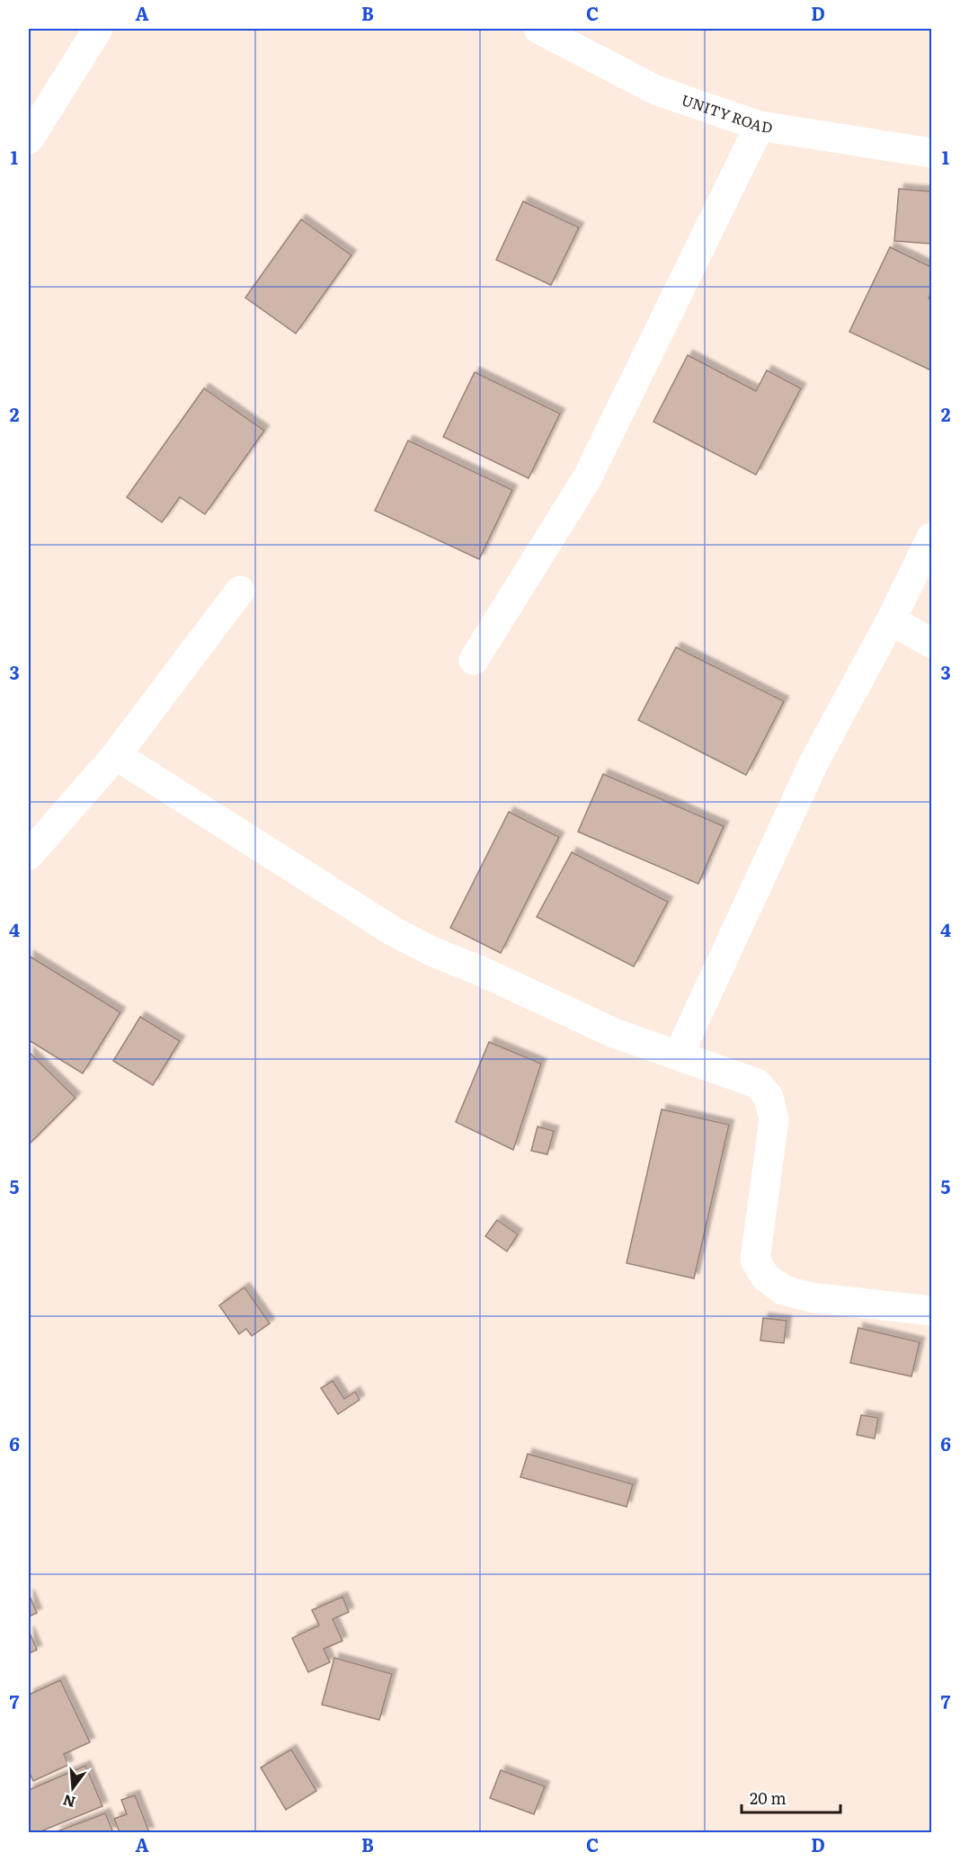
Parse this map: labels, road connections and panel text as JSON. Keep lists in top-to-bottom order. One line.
{"streets":{"street":["UNITY ROAD"]},"scale_bar":"20 m","north":"bottom","grid":{"columns":["A","B","C","D"],"rows":["1","2","3","4","5","6","7"]}}
